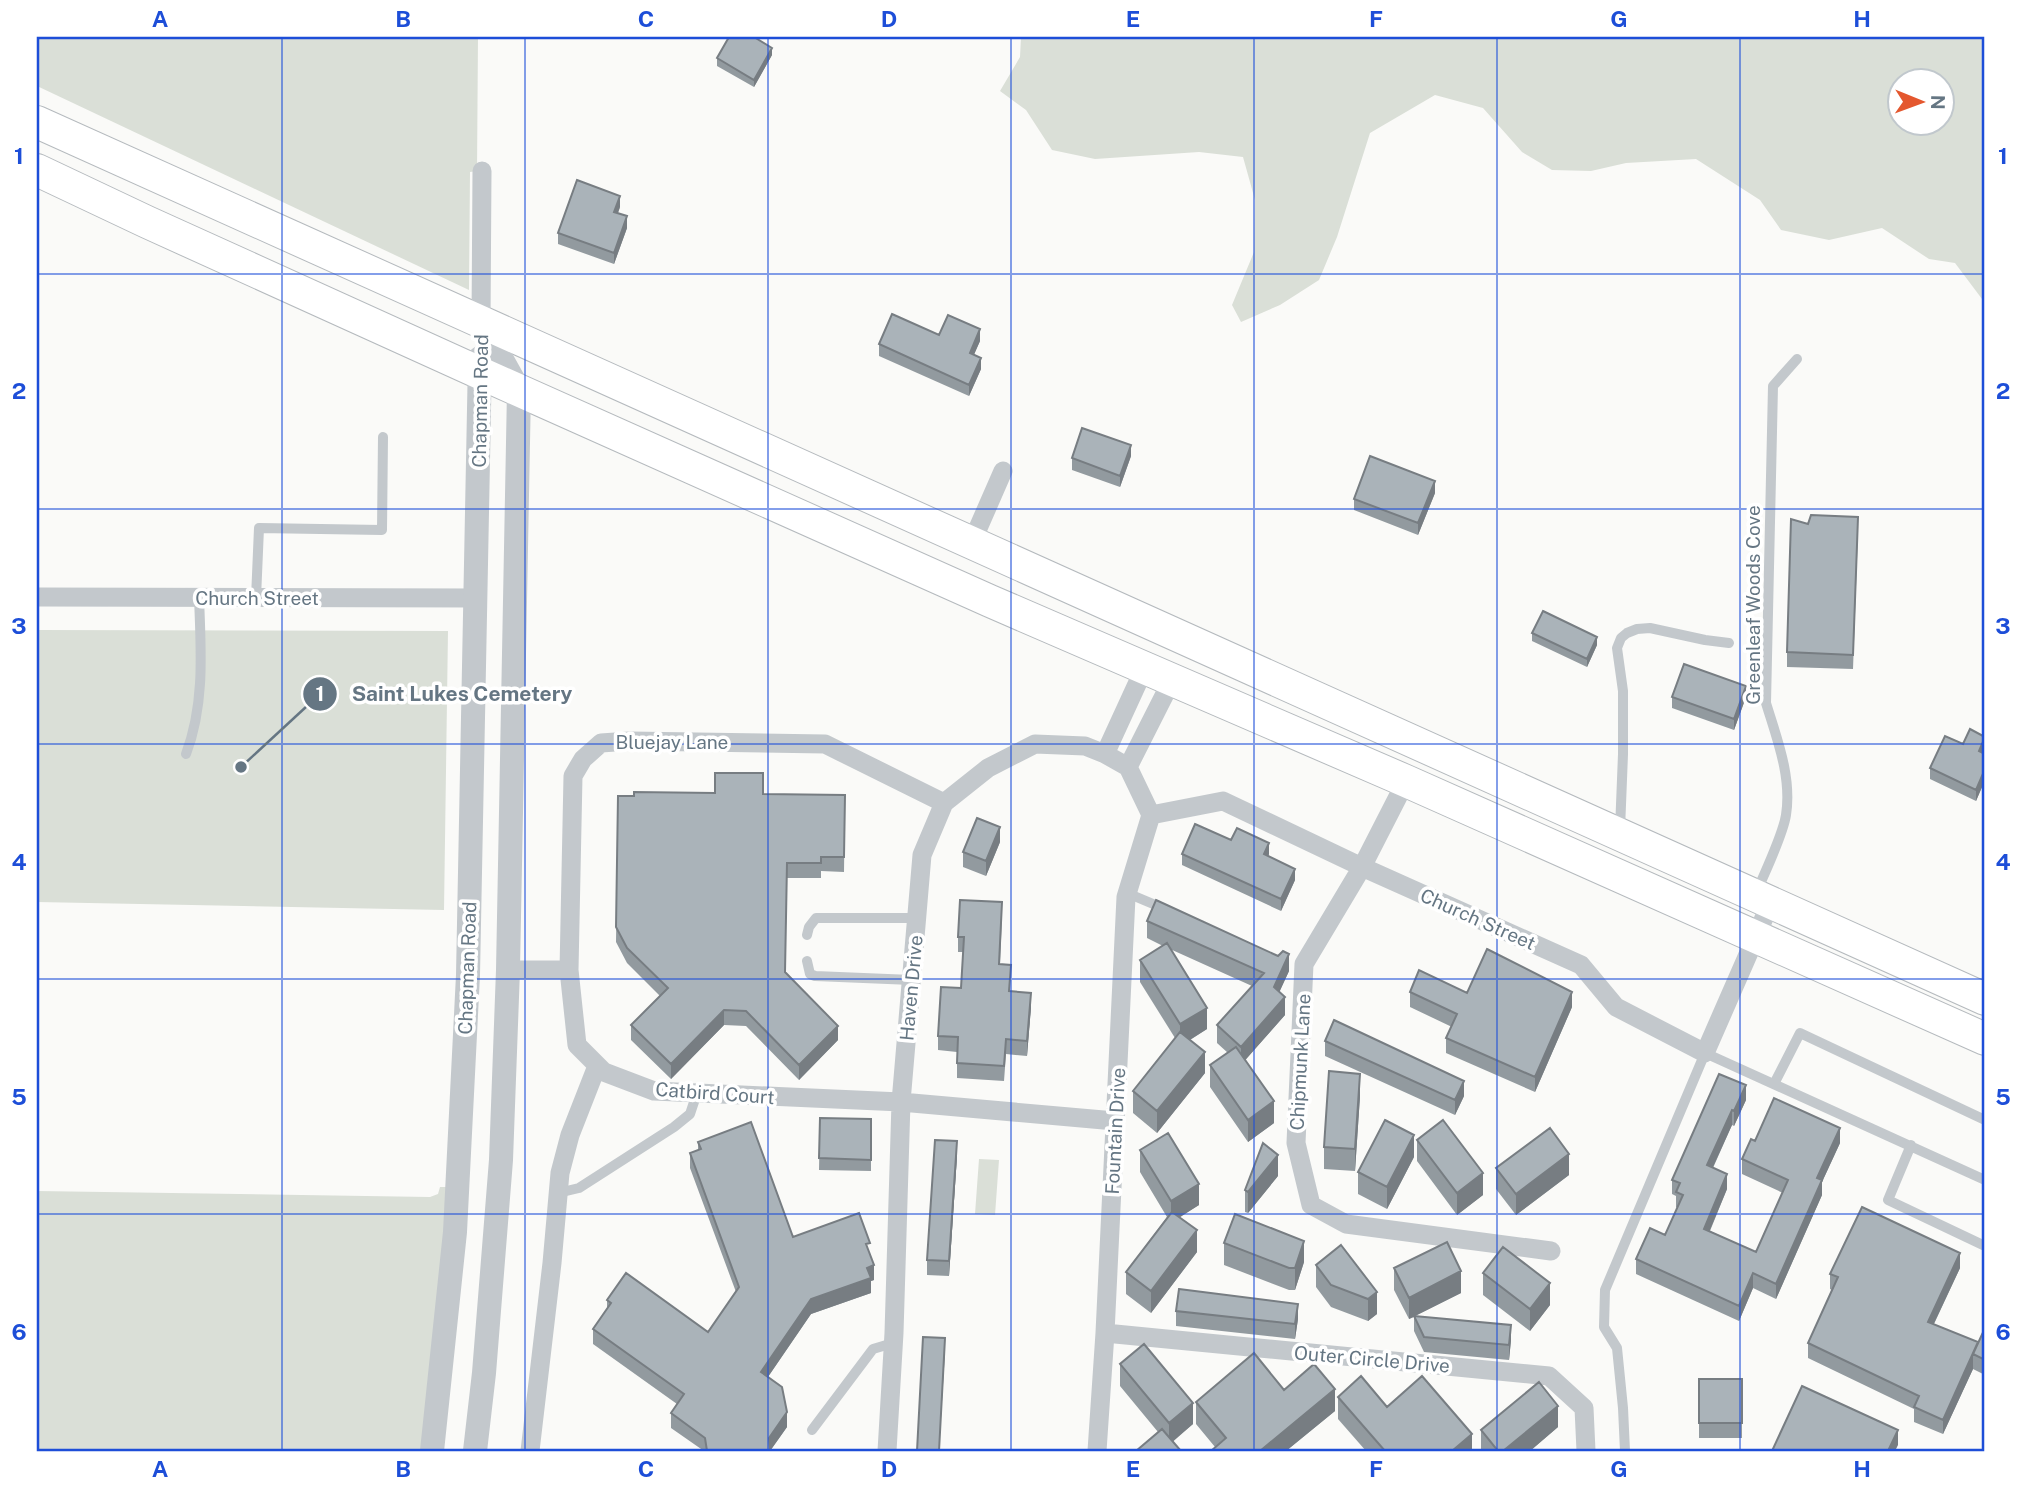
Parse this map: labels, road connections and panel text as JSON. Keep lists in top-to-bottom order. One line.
{"streets":{"street":["Chapman Road","Church Street","Bluejay Lane","Haven Drive","Chipmunk Lane","Catbird Court","Fountain Drive","Outer Circle Drive"],"lane":["Greenleaf Woods Cove"]},"crossings":[["Chapman Road","Church Street"],["Church Street","Chipmunk Lane"],["Church Street","Fountain Drive"],["Bluejay Lane","Haven Drive"],["Bluejay Lane","Catbird Court"],["Haven Drive","Catbird Court"],["Catbird Court","Fountain Drive"],["Fountain Drive","Outer Circle Drive"]],"places":["Saint Lukes Cemetery"],"north":"right","grid":{"columns":["A","B","C","D","E","F","G","H"],"rows":["1","2","3","4","5","6"]}}
